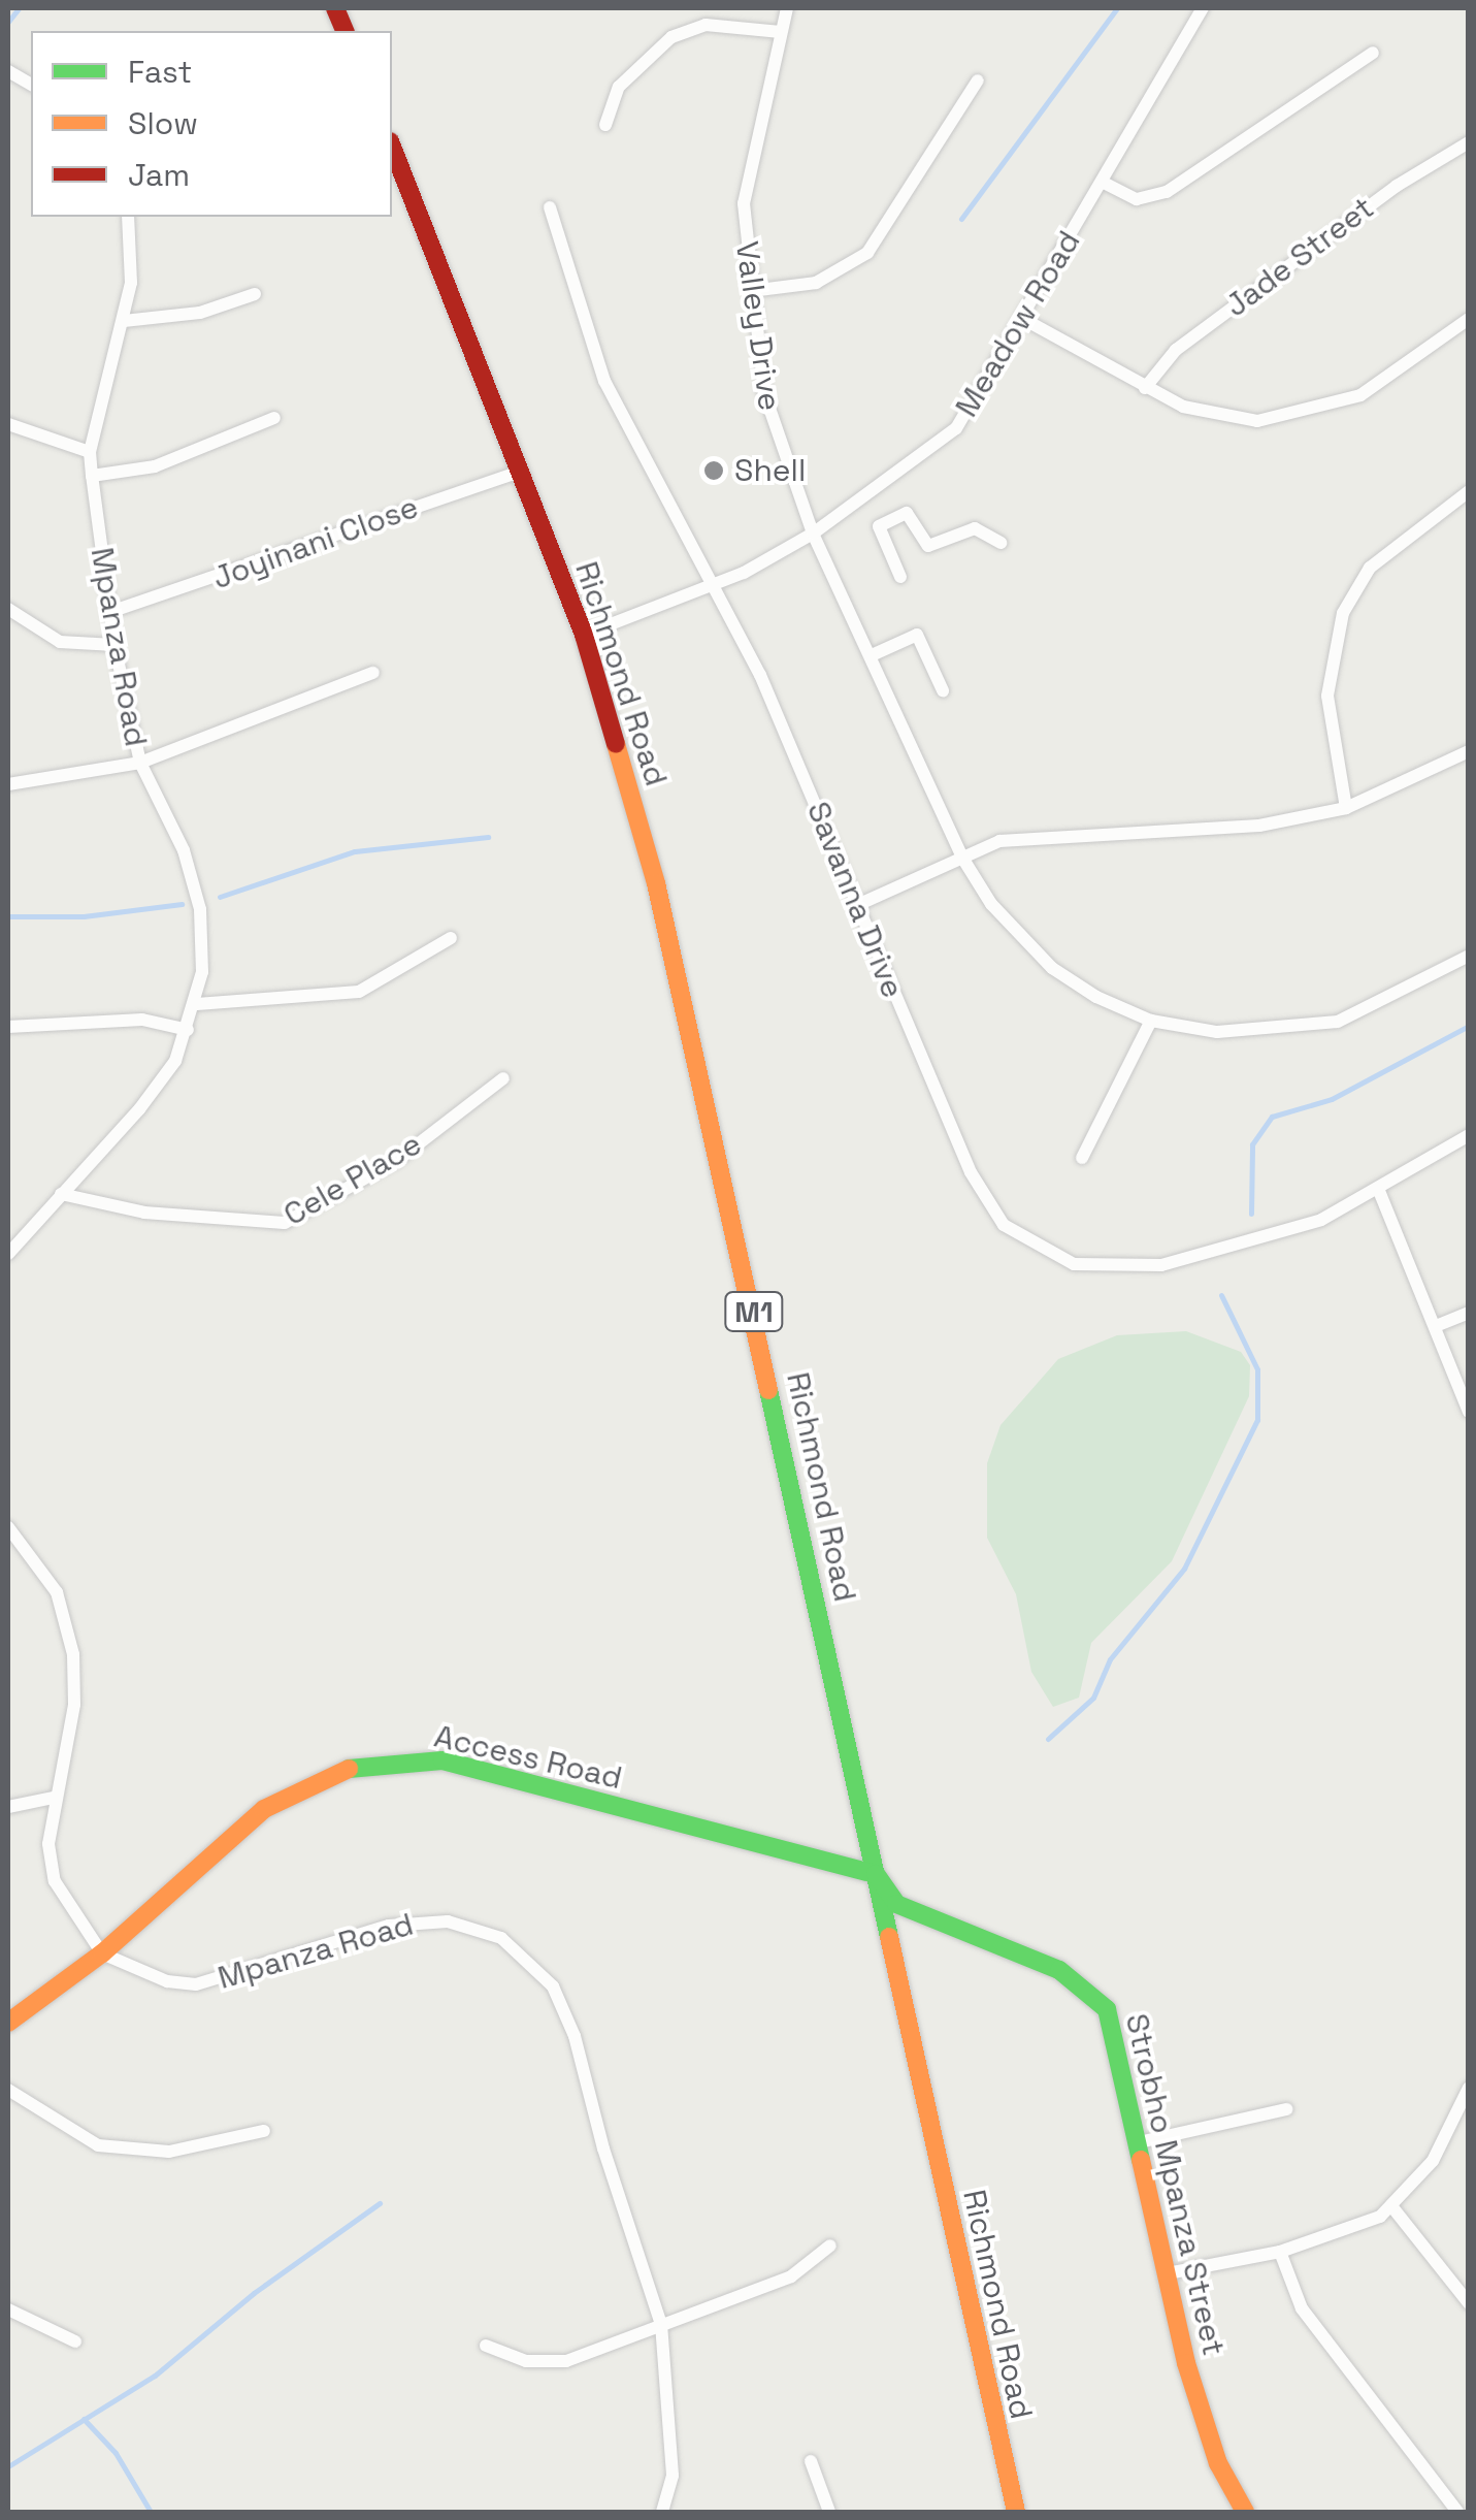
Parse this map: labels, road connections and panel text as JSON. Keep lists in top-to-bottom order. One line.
{"streets":{"main road":["Richmond Road","M1","Access Road","Strobho Mpanza Street"],"street":["Jade Street","Meadow Road","Valley Drive","Joyinani Close","Mpanza Road","Savanna Drive","Cele Place"]},"crossings":[["Meadow Road","Valley Drive"],["Meadow Road","Richmond Road"],["Meadow Road","Savanna Drive"],["Joyinani Close","Mpanza Road"],["Joyinani Close","Richmond Road"],["Mpanza Road","Cele Place"],["Mpanza Road","Access Road"],["Richmond Road","Access Road"],["Richmond Road","Strobho Mpanza Street"],["Access Road","Strobho Mpanza Street"]],"places":["Shell"],"legend":["Fast","Slow","Jam"]}
